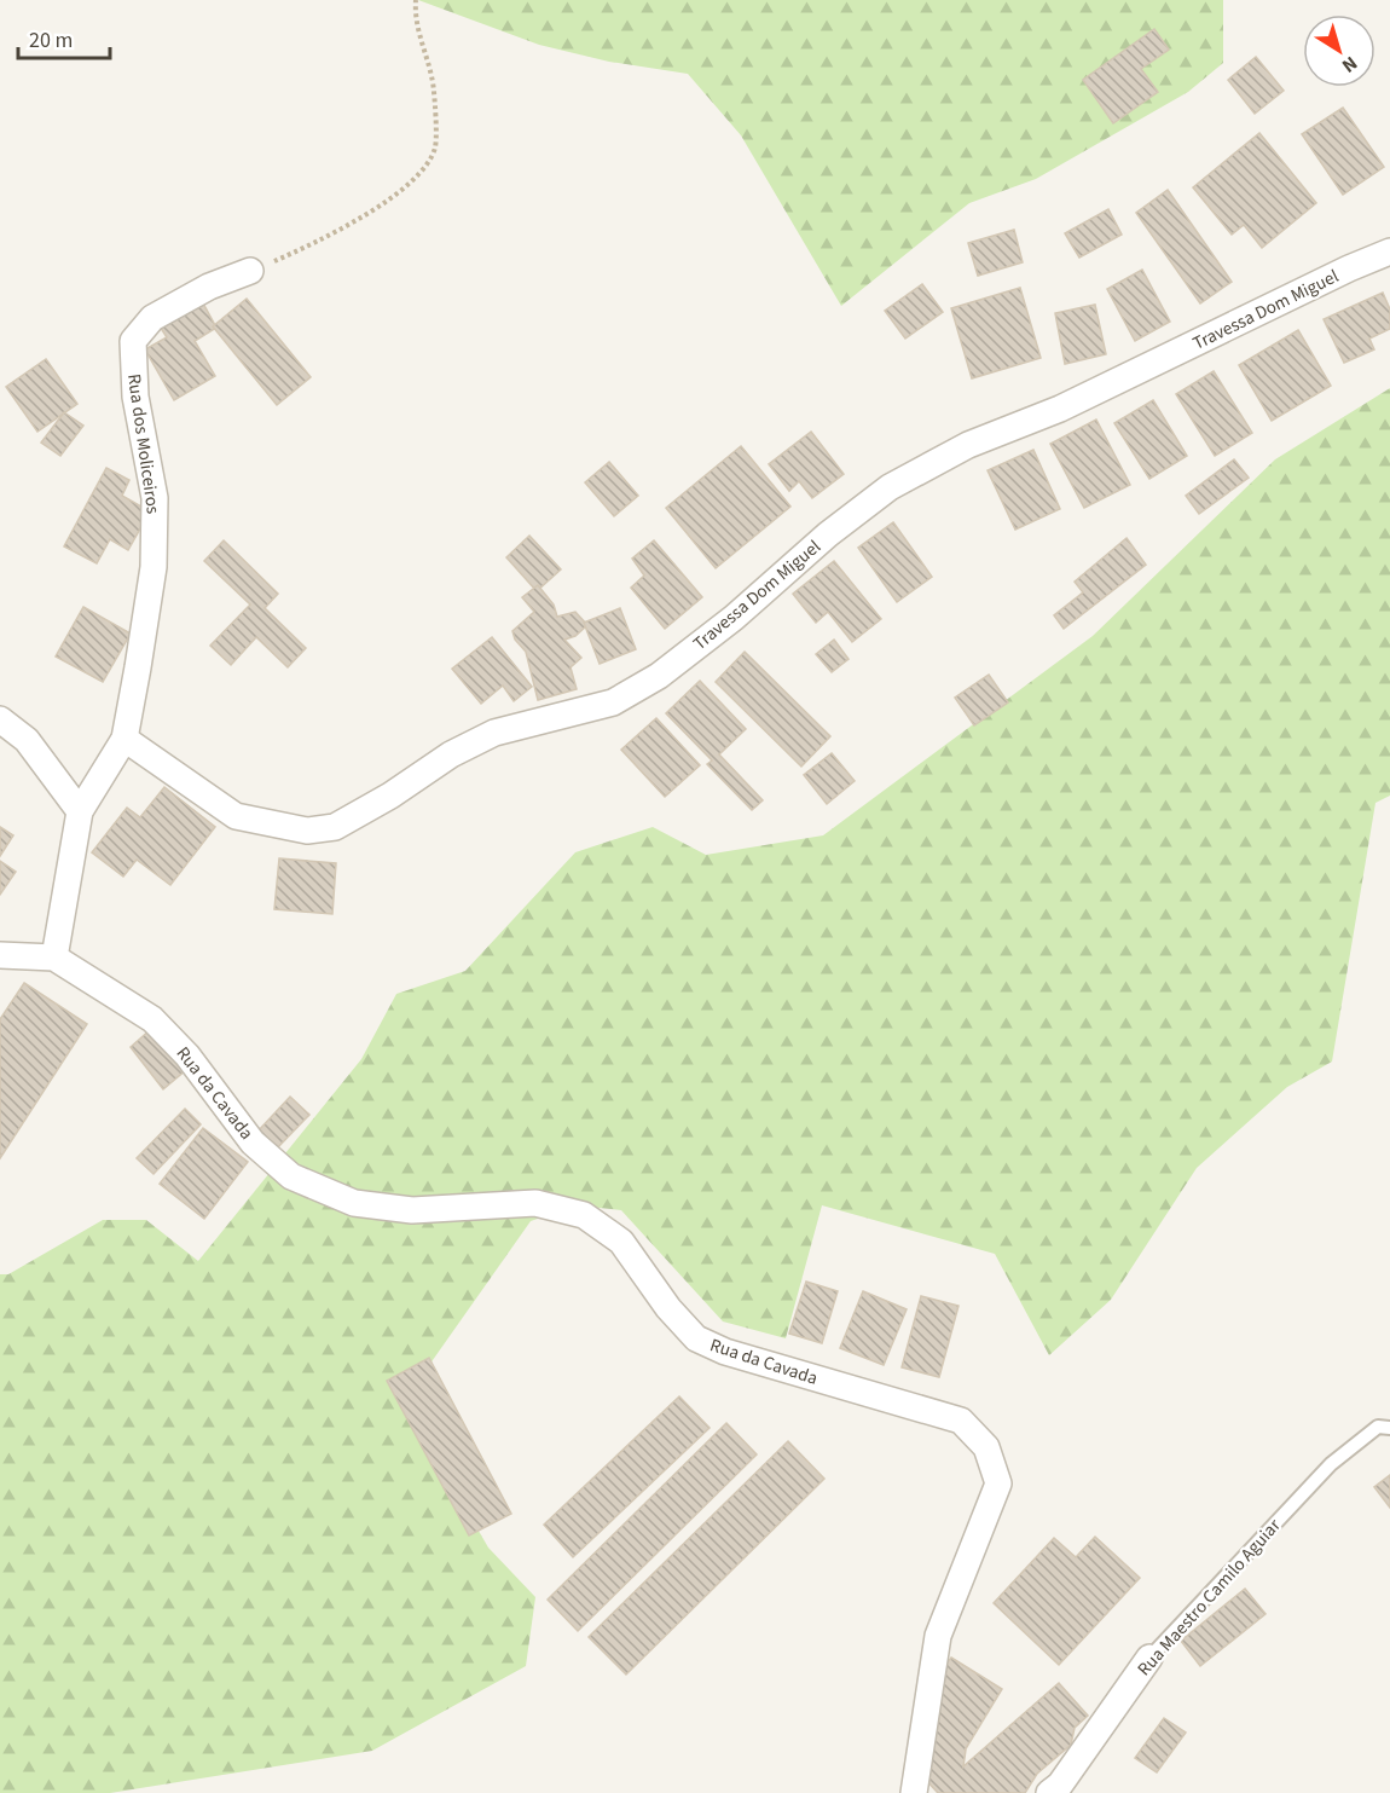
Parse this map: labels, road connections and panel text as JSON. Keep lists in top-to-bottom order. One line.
{"streets":{"street":["Travessa Dom Miguel","Rua dos Moliceiros","Rua da Cavada","Rua Maestro Camilo Aguiar"]},"crossings":[["Travessa Dom Miguel","Rua dos Moliceiros"],["Rua dos Moliceiros","Rua da Cavada"]],"scale_bar":"20 m","north":"bottom right"}
